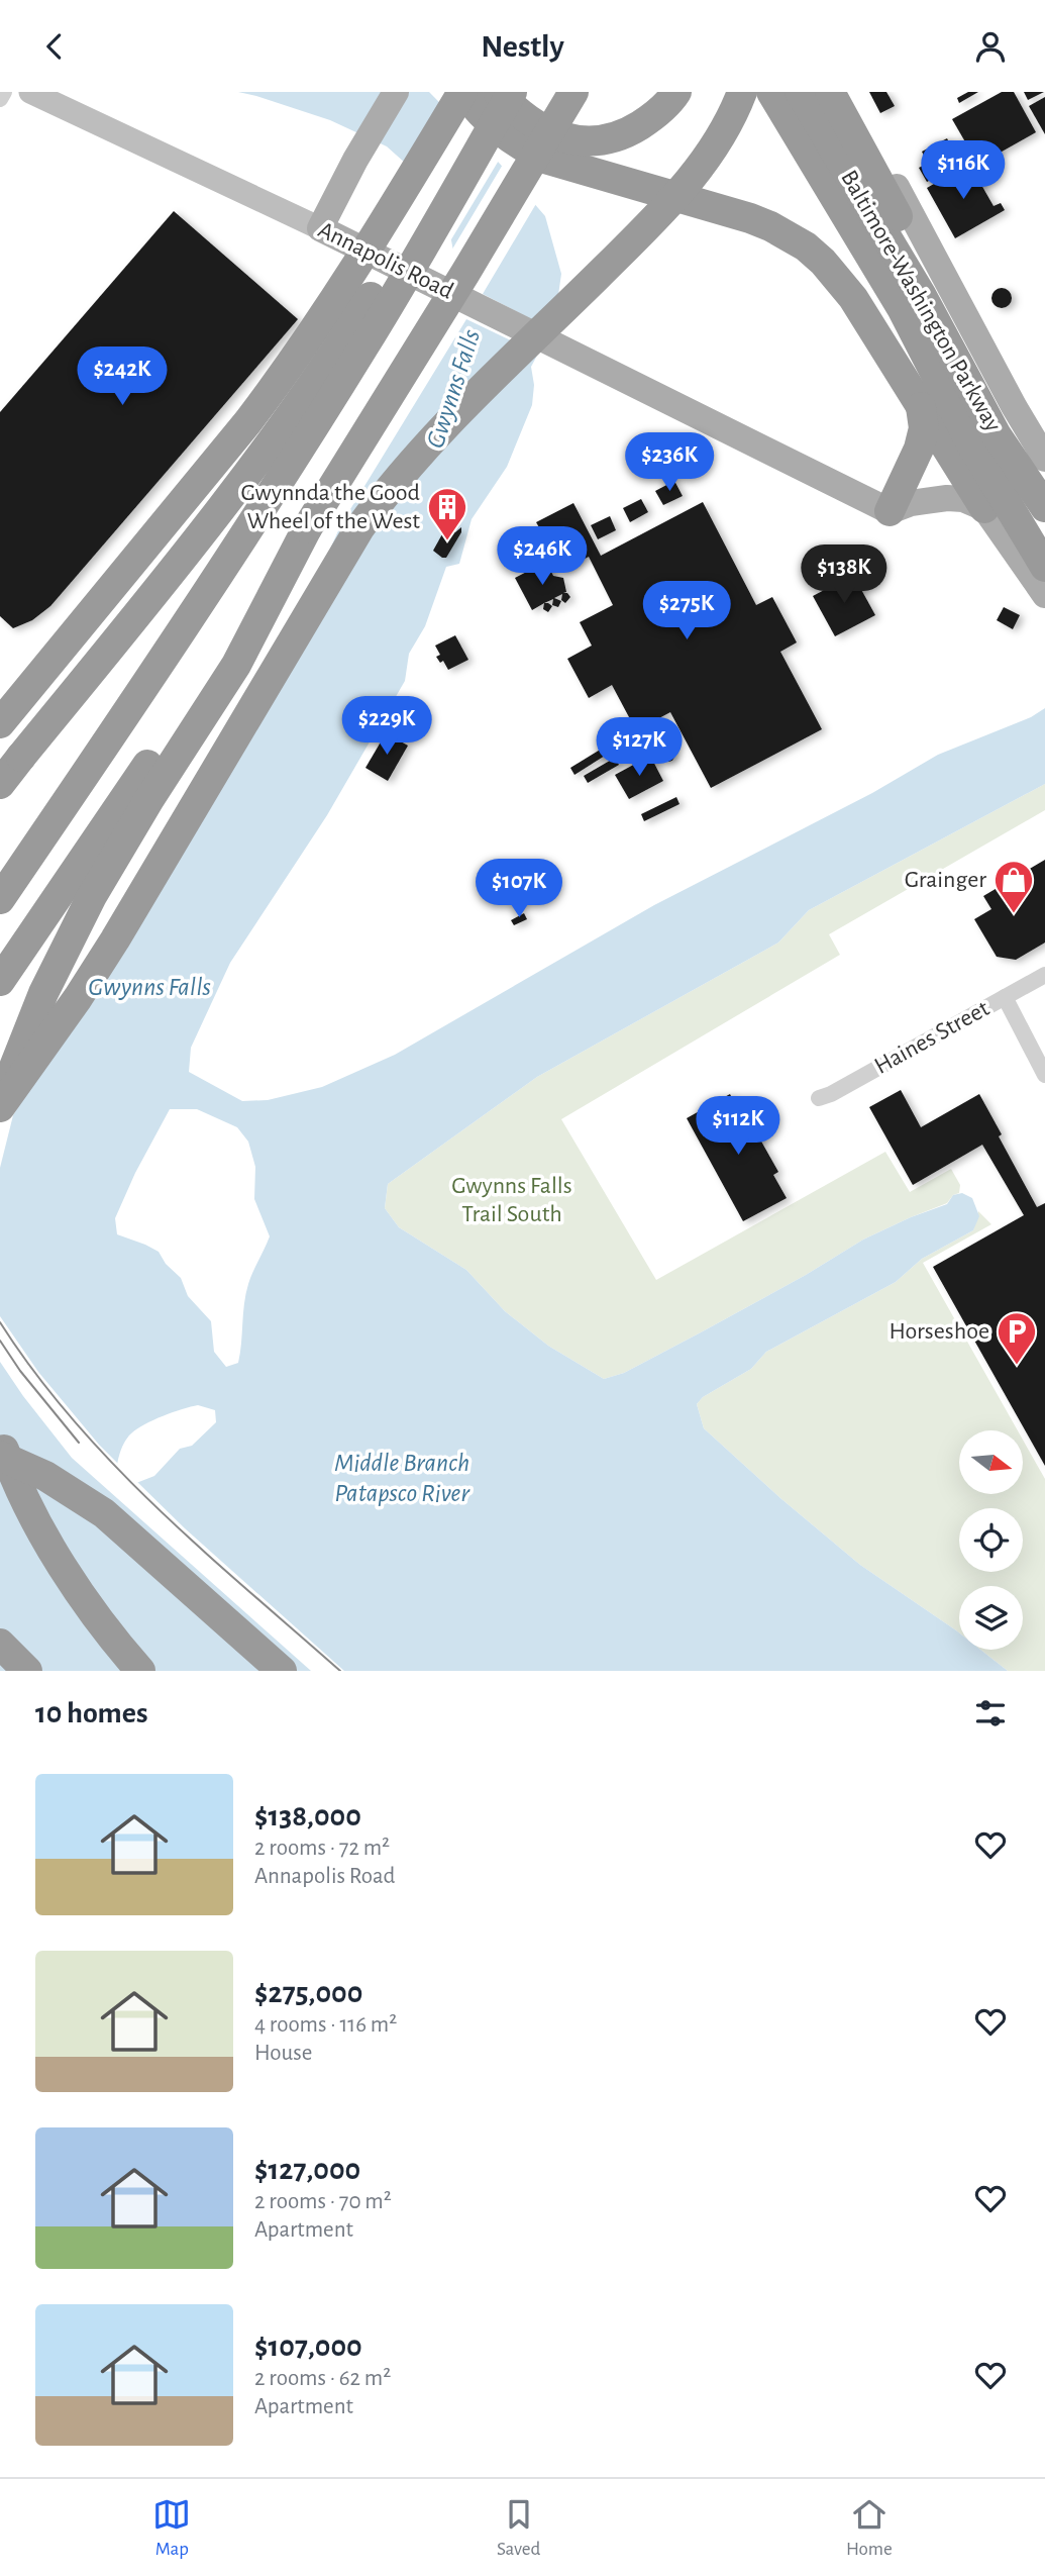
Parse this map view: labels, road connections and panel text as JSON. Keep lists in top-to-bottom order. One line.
{"streets":{"highway":["Baltimore-Washington Parkway"],"main road":["Annapolis Road"],"street":["Haines Street"]},"water":["Gwynns Falls","Middle Branch Patapsco River"],"parks":["Gwynns Falls Trail South"],"places":{"building":["Gwynnda the Good Wheel of the West"],"shop":["Grainger"],"parking":["Horseshoe"]},"north":"right","page":{"header":"Nestly","price":["$116K","$242K","$236K","$246K","$138K","$275K","$229K","$127K","$107K","$112K"],"heading":"10 homes","list":[{"name":"$138,000","note":"2 rooms · 72 m² · Annapolis Road"},{"name":"$275,000","note":"4 rooms · 116 m² · House"},{"name":"$127,000","note":"2 rooms · 70 m² · Apartment"},{"name":"$107,000","note":"2 rooms · 62 m² · Apartment"}],"tabs":["Map","Saved","Home"]}}
